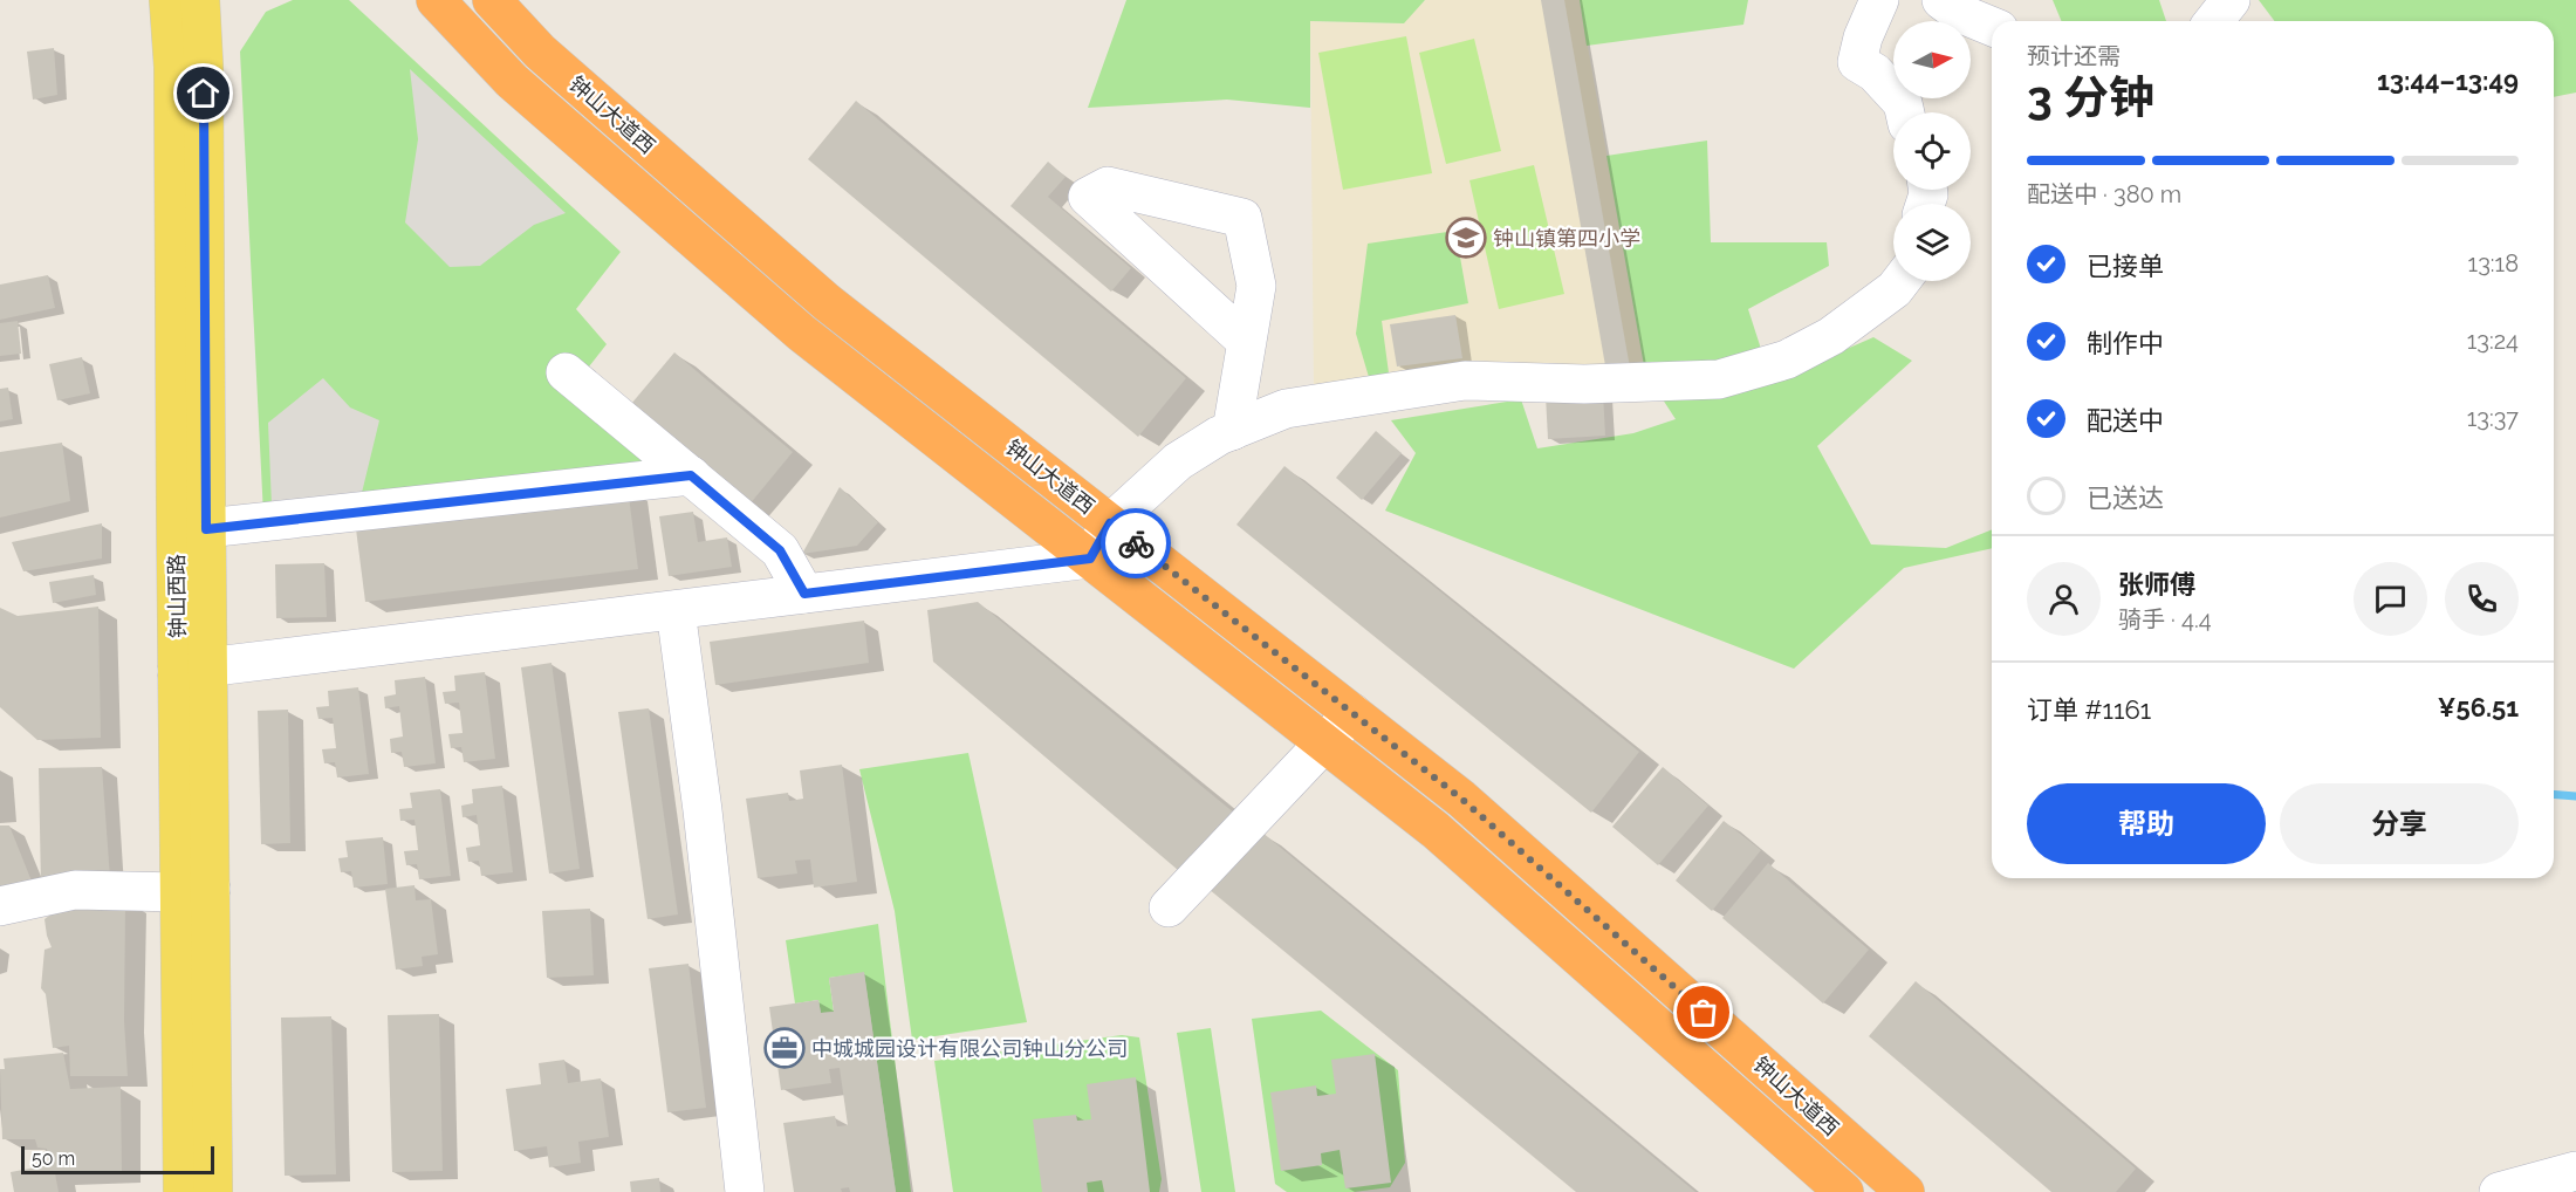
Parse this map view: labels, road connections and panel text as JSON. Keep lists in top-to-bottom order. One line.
{"streets":{"highway":["钟山大道西"],"main road":["钟山西路"]},"places":{"school or university":["钟山镇第四小学"],"office":["中城城园设计有限公司钟山分公司"]},"scale_bar":"50 m","north":"right","page":{"heading":["3 分钟","预计还需","13:44–13:49"],"panel":["张师傅","骑手 · 4.4","订单 #1161","¥56.51"],"bar":"配送中 · 380 m","list":[["已接单","13:18"],["制作中","13:24"],["配送中","13:37"],"已送达"],"buttons":["帮助","分享"],"scale":"50 m"}}
